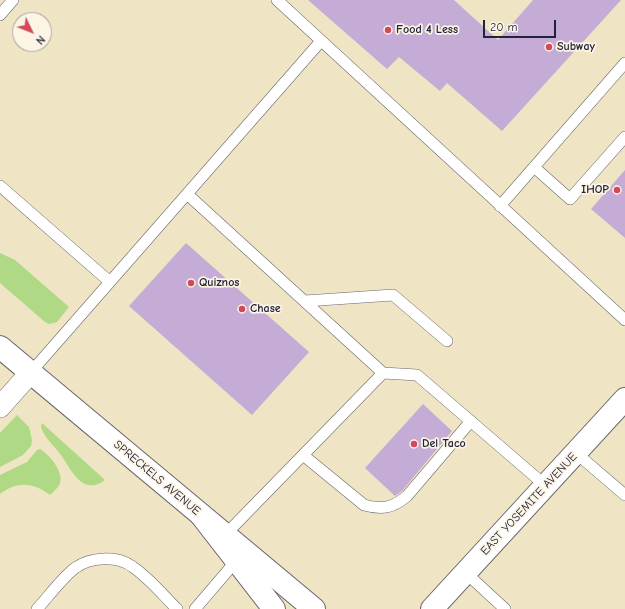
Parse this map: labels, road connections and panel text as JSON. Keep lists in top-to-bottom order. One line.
{"streets":{"main road":["SPRECKELS AVENUE","EAST YOSEMITE AVENUE"]},"places":["Food 4 Less","Subway","IHOP","Quiznos","Chase","Del Taco"],"scale_bar":"20 m","north":"bottom right"}
